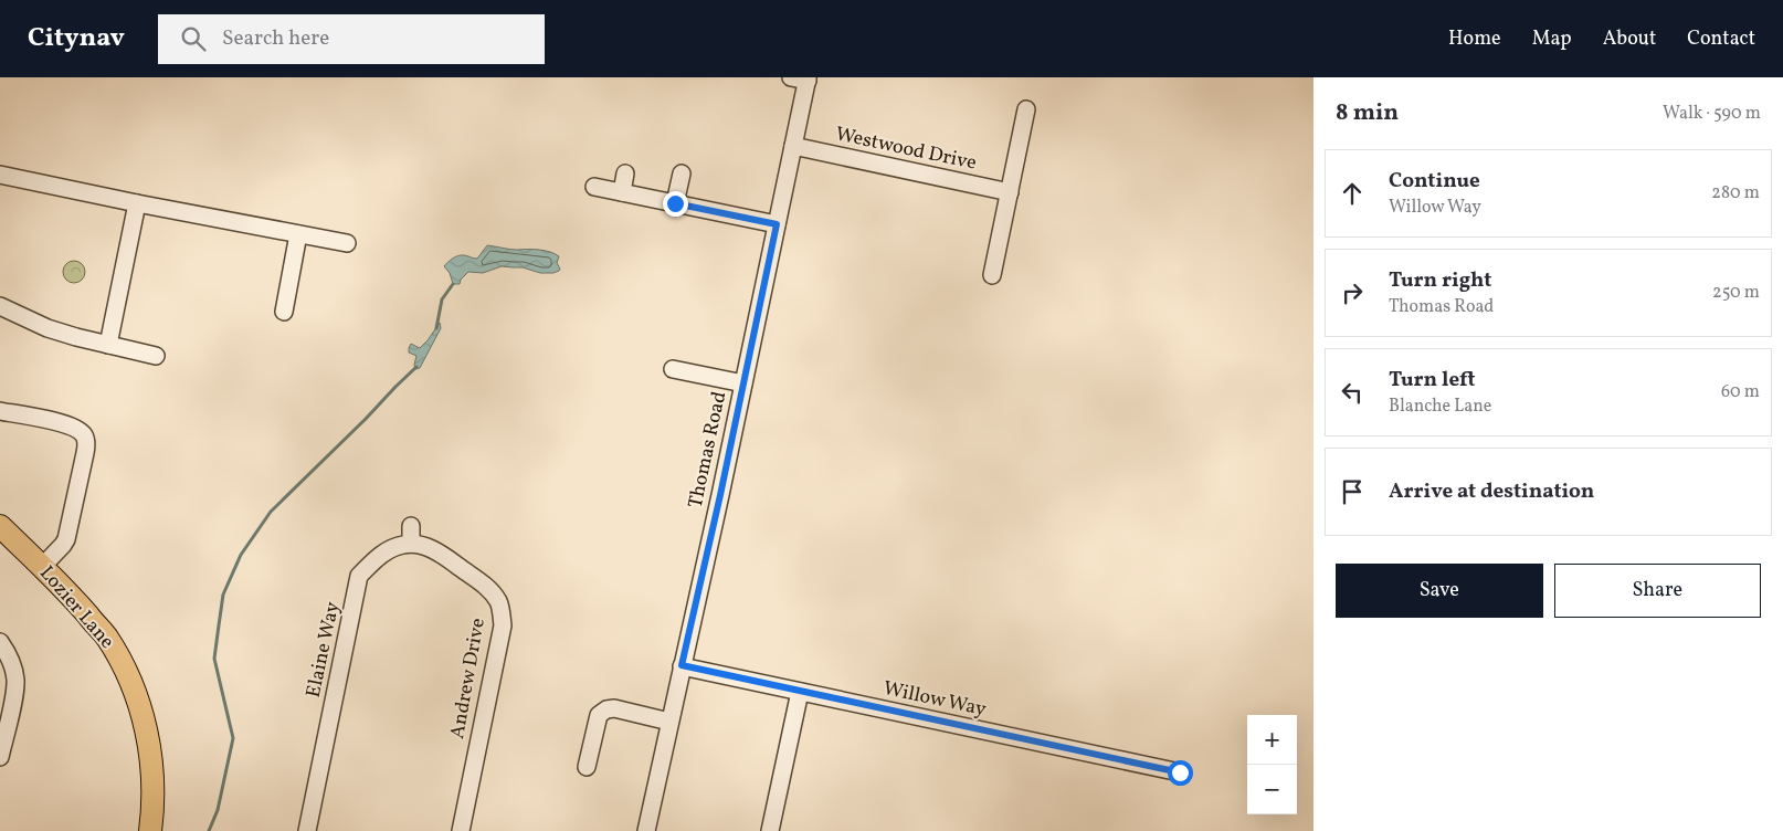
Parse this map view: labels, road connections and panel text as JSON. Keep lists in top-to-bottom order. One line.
{"streets":{"main road":["Lozier Lane"],"street":["Westwood Drive","Thomas Road","Elaine Way","Andrew Drive","Willow Way"]},"crossings":[["Westwood Drive","Thomas Road"],["Thomas Road","Willow Way"],["Elaine Way","Andrew Drive"]],"page":{"header":"Citynav","search":"Search here","nav":["Home","Map","About","Contact"],"heading":["8 min","Walk · 590 m"],"list":[["Continue","Willow Way","280 m"],["Turn right","Thomas Road","250 m"],["Turn left","Blanche Lane","60 m"],"Arrive at destination"],"buttons":["Save","Share"],"map_buttons":["+","−"]}}
